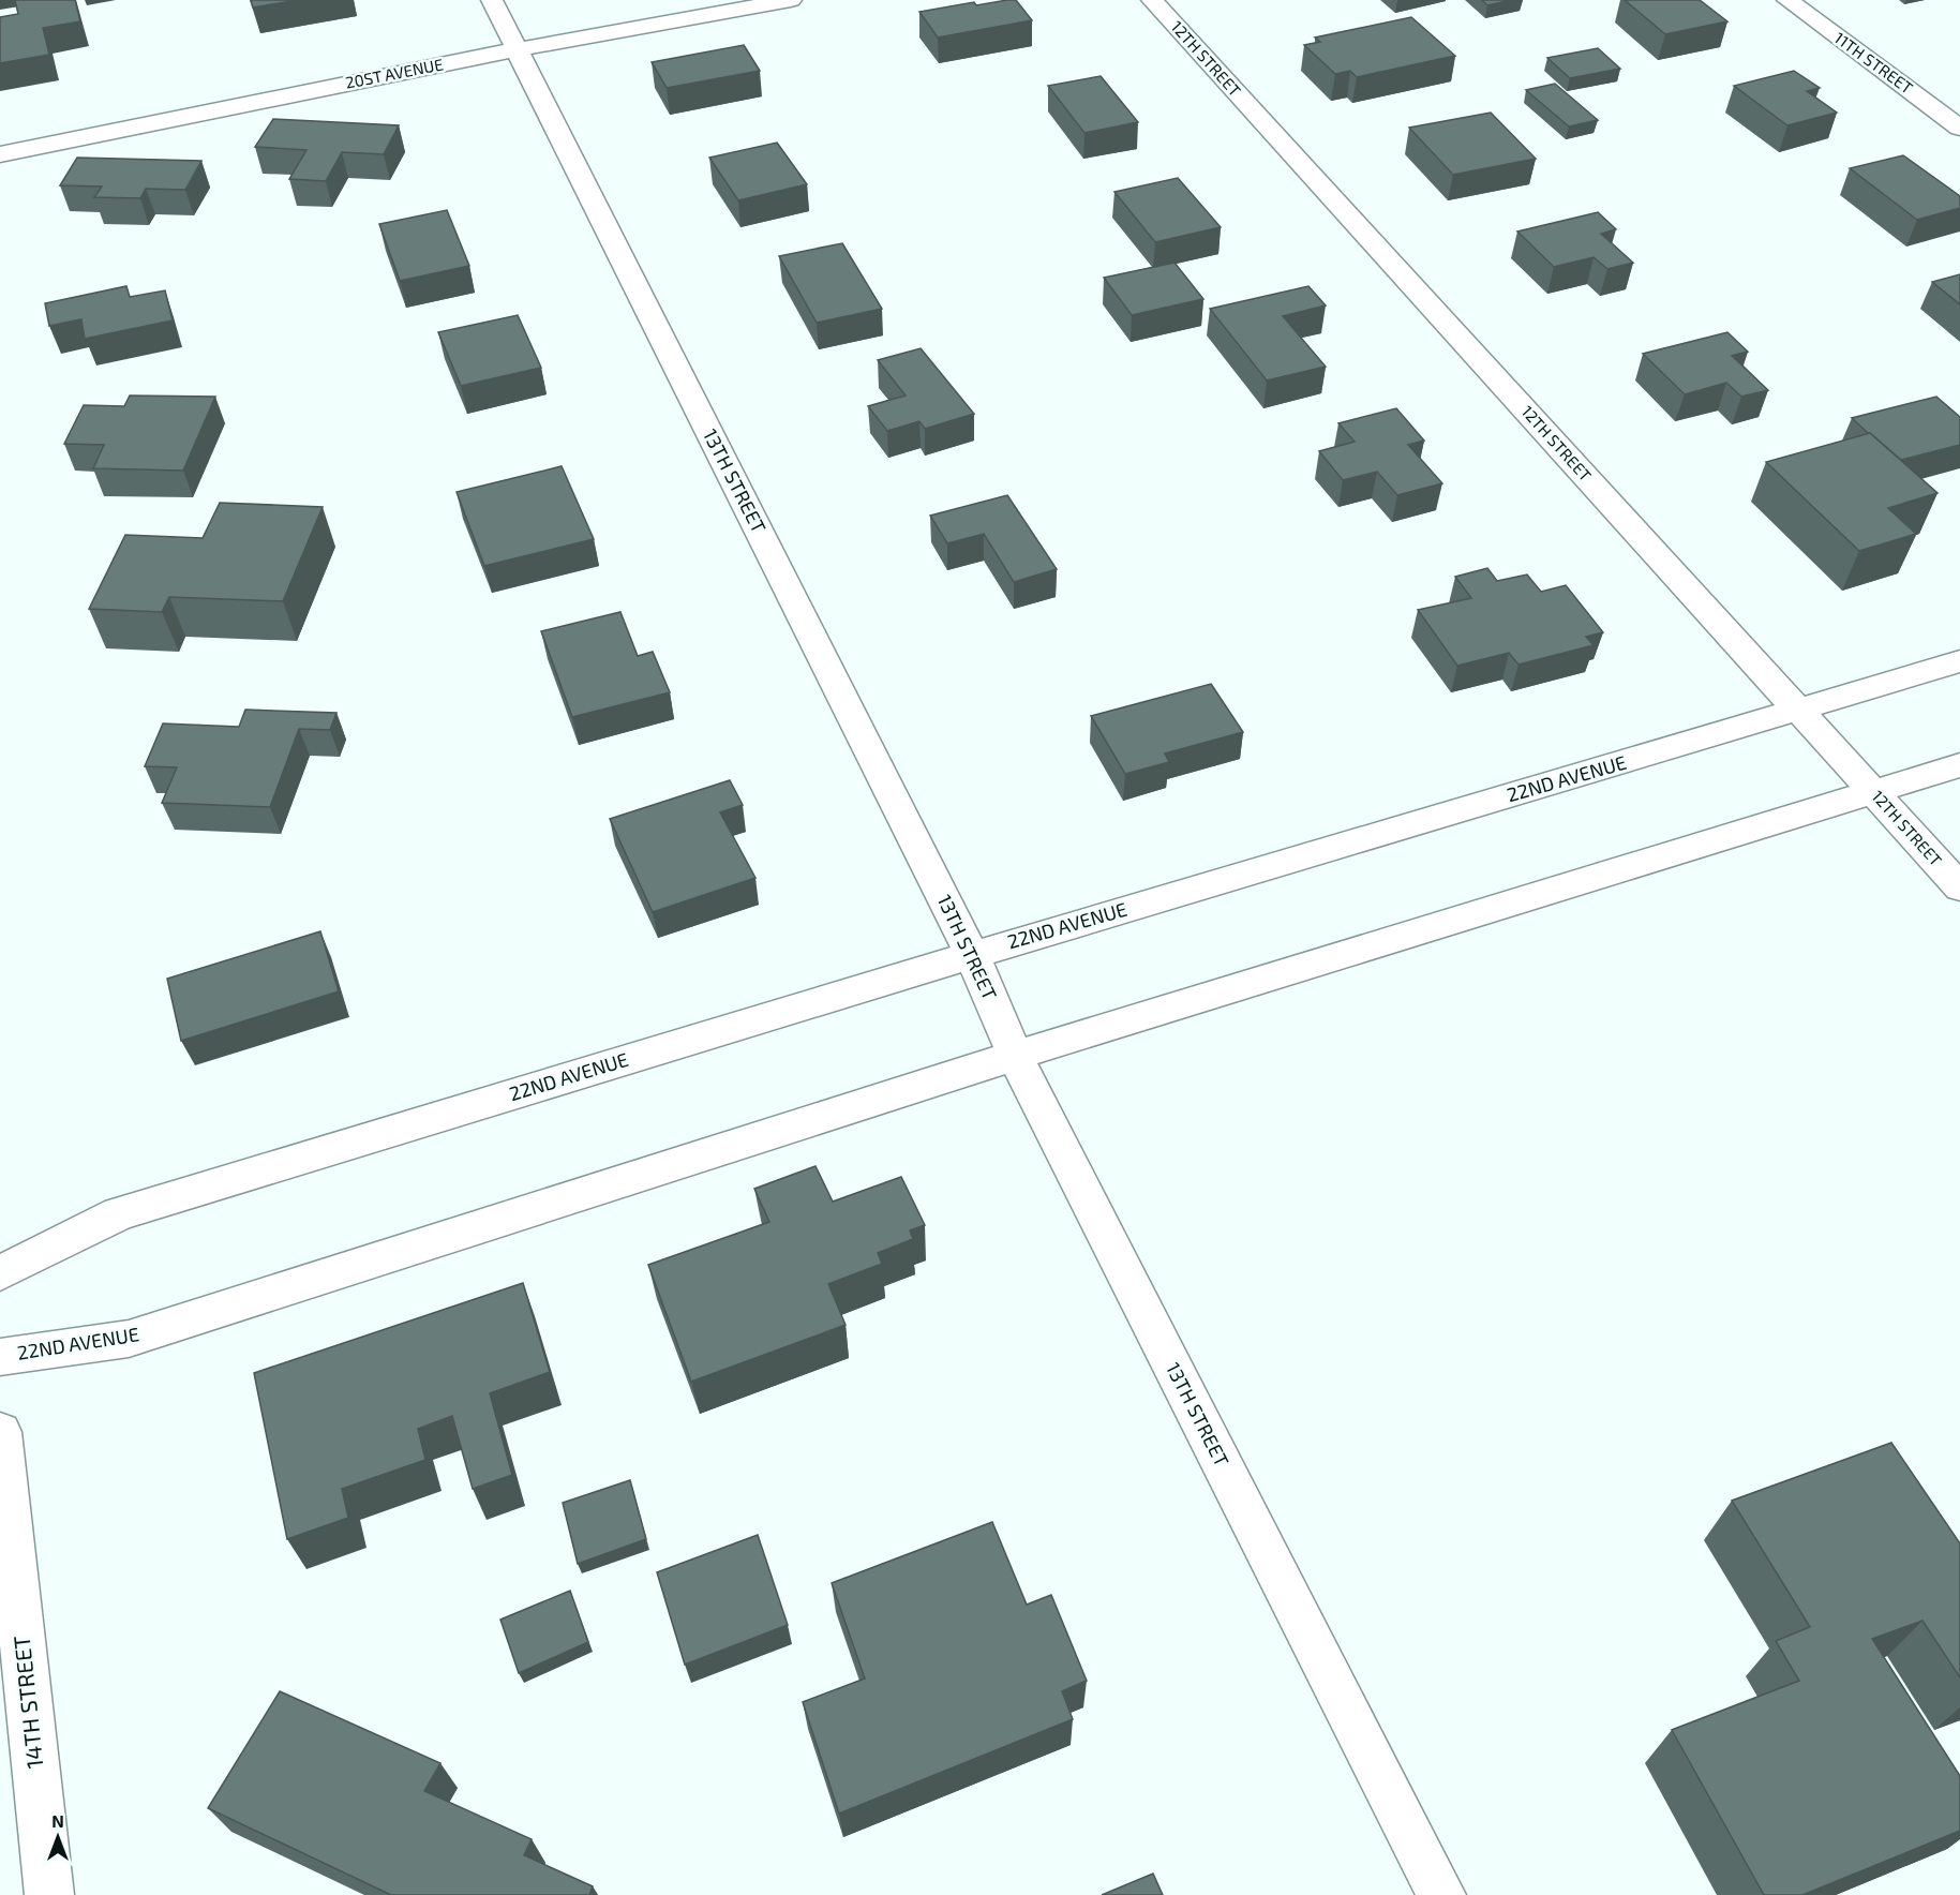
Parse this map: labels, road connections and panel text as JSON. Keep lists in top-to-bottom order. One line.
{"streets":{"street":["12TH STREET","11TH STREET","20ST AVENUE","13TH STREET","22ND AVENUE","14TH STREET"]},"crossings":[["12TH STREET","22ND AVENUE"],["20ST AVENUE","13TH STREET"],["13TH STREET","22ND AVENUE"]],"north":"top"}
